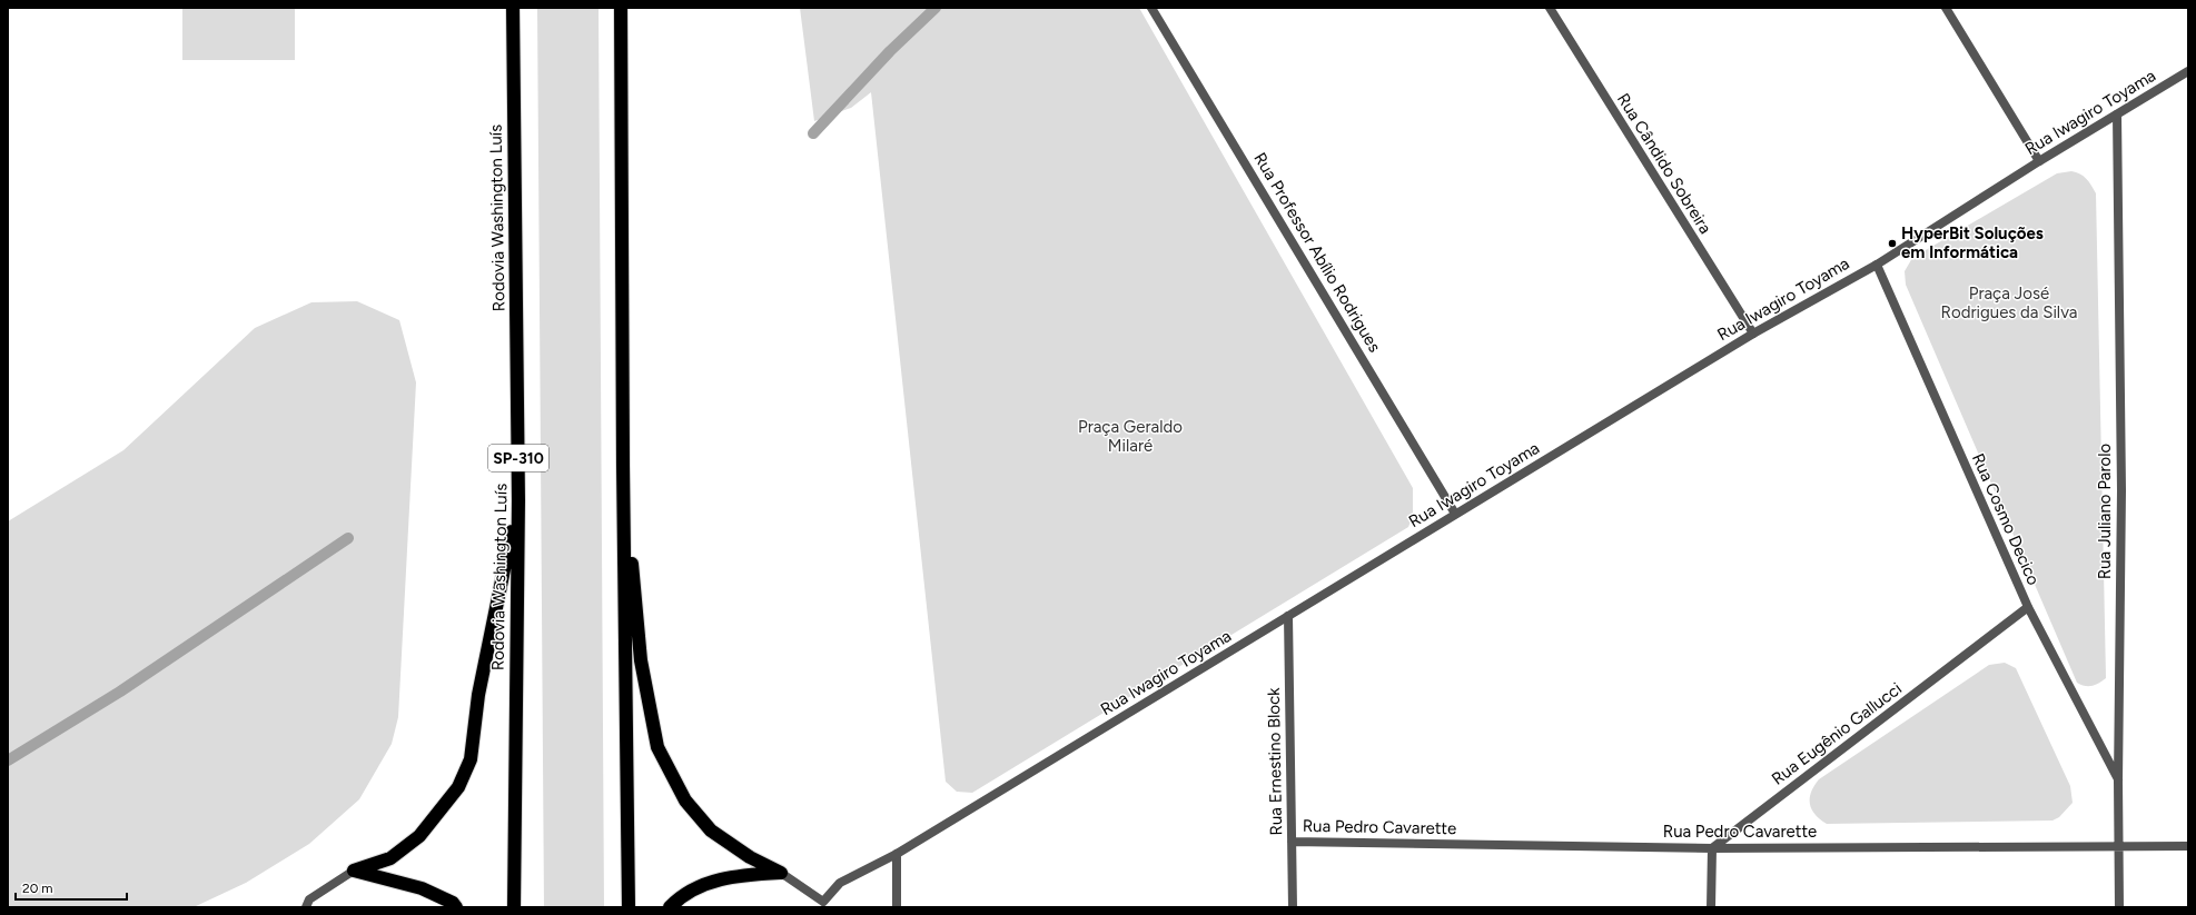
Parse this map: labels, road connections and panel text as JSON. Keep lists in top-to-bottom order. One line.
{"streets":{"highway":["Rodovia Washington Luís","SP-310"],"street":["Rua Iwagiro Toyama","Rua Cândido Sobreira","Rua Professor Abílio Rodrigues","Rua Juliano Parolo","Rua Cosmo Decico","Rua Eugênio Gallucci","Rua Ernestino Block","Rua Pedro Cavarette"]},"crossings":[["Rua Iwagiro Toyama","Rua Cândido Sobreira"],["Rua Iwagiro Toyama","Rua Professor Abílio Rodrigues"],["Rua Iwagiro Toyama","Rua Juliano Parolo"],["Rua Iwagiro Toyama","Rua Cosmo Decico"],["Rua Iwagiro Toyama","Rua Ernestino Block"],["Rua Juliano Parolo","Rua Cosmo Decico"],["Rua Juliano Parolo","Rua Pedro Cavarette"],["Rua Cosmo Decico","Rua Eugênio Gallucci"],["Rua Eugênio Gallucci","Rua Pedro Cavarette"],["Rua Ernestino Block","Rua Pedro Cavarette"]],"parks":["Praça José Rodrigues da Silva","Praça Geraldo Milaré"],"places":["HyperBit Soluções em Informática"],"scale_bar":"20 m"}
